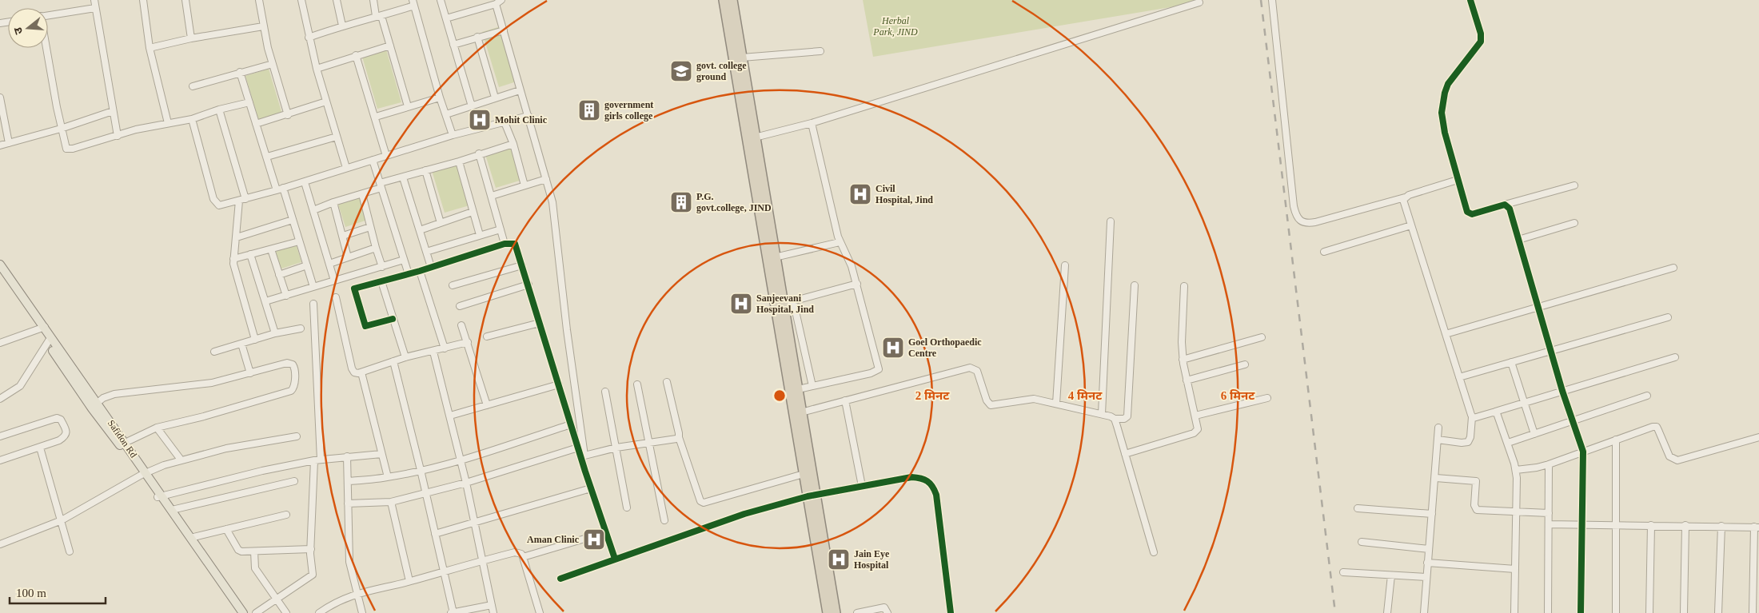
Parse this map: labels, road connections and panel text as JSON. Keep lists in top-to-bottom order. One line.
{"streets":{"main road":["Safidon Rd"]},"parks":["Herbal Park, JIND"],"places":{"school or university":["govt. college ground"],"building":["government girls college","P.G. govt.college, JIND"],"hospital":["Mohit Clinic","Civil Hospital, Jind","Sanjeevani Hospital, Jind","Goel Orthopaedic Centre","Aman Clinic","Jain Eye Hospital"]},"scale_bar":"100 m","north":"left","rings":["2 मिनट","4 मिनट","6 मिनट"]}
